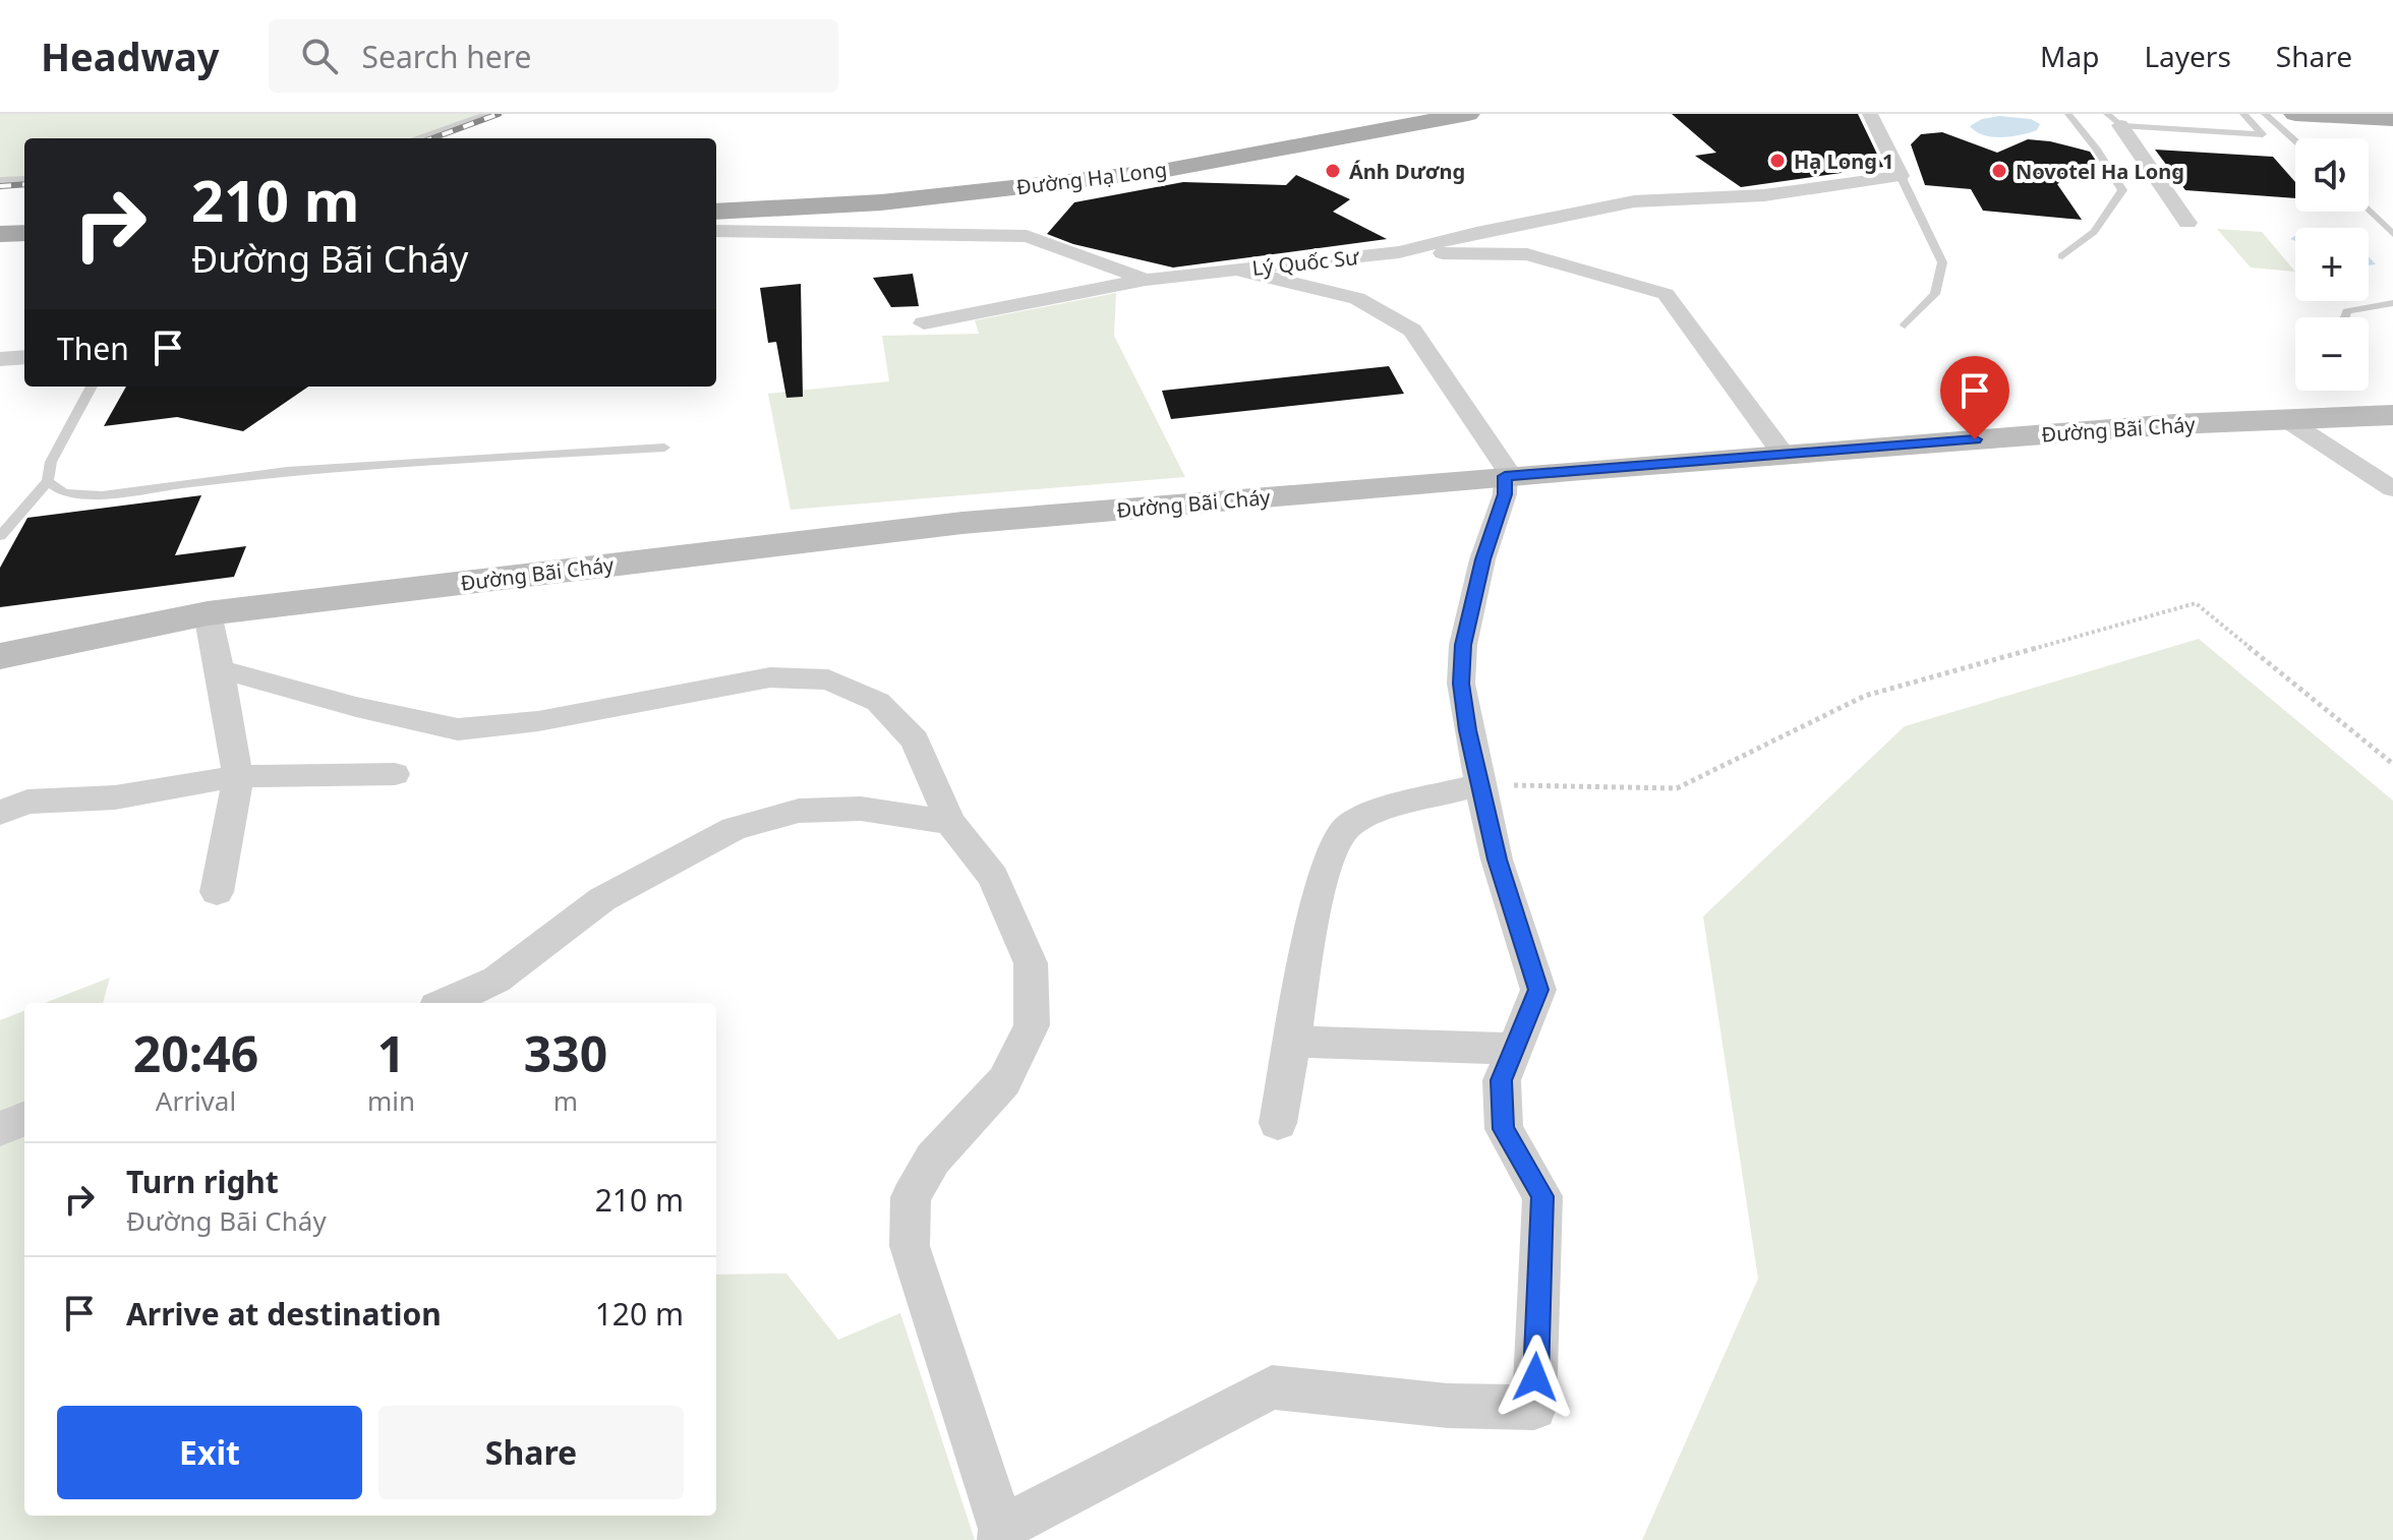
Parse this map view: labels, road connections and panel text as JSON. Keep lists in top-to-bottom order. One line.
{"streets":{"main road":["Đường Hạ Long","Đường Bãi Cháy"],"street":["Lý Quốc Sư"]},"places":["Hạ Long 1","Ánh Dương","Novotel Ha Long"],"page":{"header":"Headway","search":"Search here","nav":["Map","Layers","Share"],"map_buttons":["+","−"],"turn":["210 m","Đường Bãi Cháy"],"then":"Then","eta":["20:46","Arrival","1","min","330","m"],"list":[{"name":"Turn right","note":"Đường Bãi Cháy","value":"210 m"},{"name":"Arrive at destination","value":"120 m"}],"buttons":["Exit","Share"]}}
